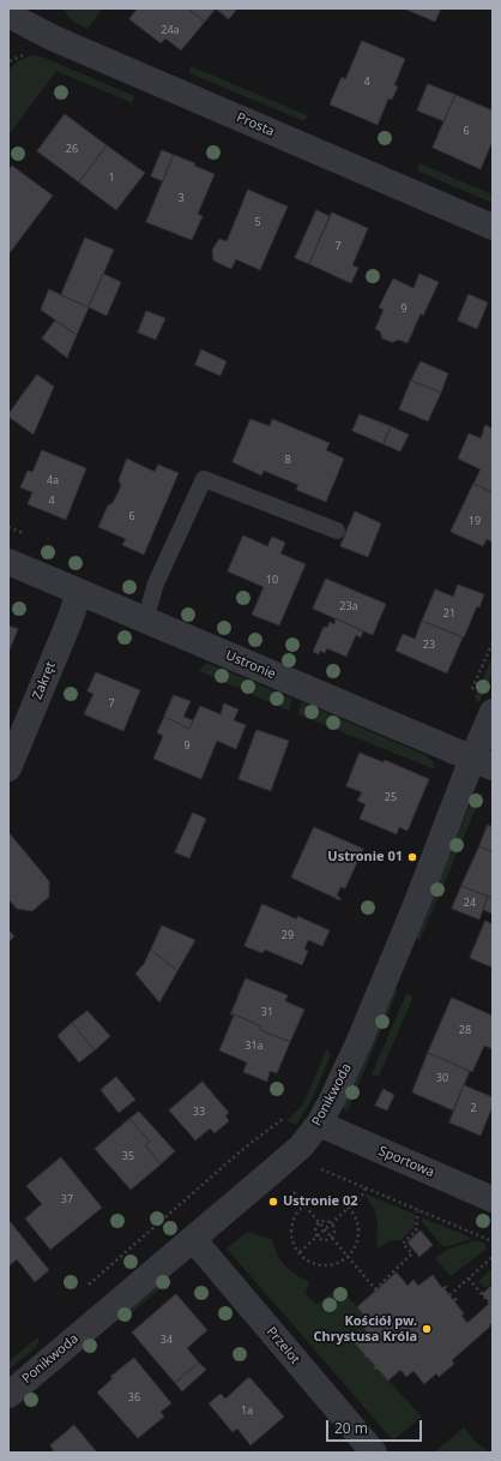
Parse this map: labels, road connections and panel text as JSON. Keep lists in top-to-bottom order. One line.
{"streets":{"street":["Prosta","Ustronie","Zakręt","Ponikwoda","Sportowa","Przelot"]},"crossings":[["Ustronie","Zakręt"],["Ustronie","Ponikwoda"],["Ponikwoda","Sportowa"],["Ponikwoda","Przelot"]],"places":["Ustronie 01","Ustronie 02","Kościół pw. Chrystusa Króla"],"house_numbers":["24a","4","6","26","1","3","5","7","9","8","4a","4","6","19","10","23a","21","23","7","9","25","24","29","31","28","31a","30","2","33","35","37","34","36","1a"],"scale_bar":"20 m"}
